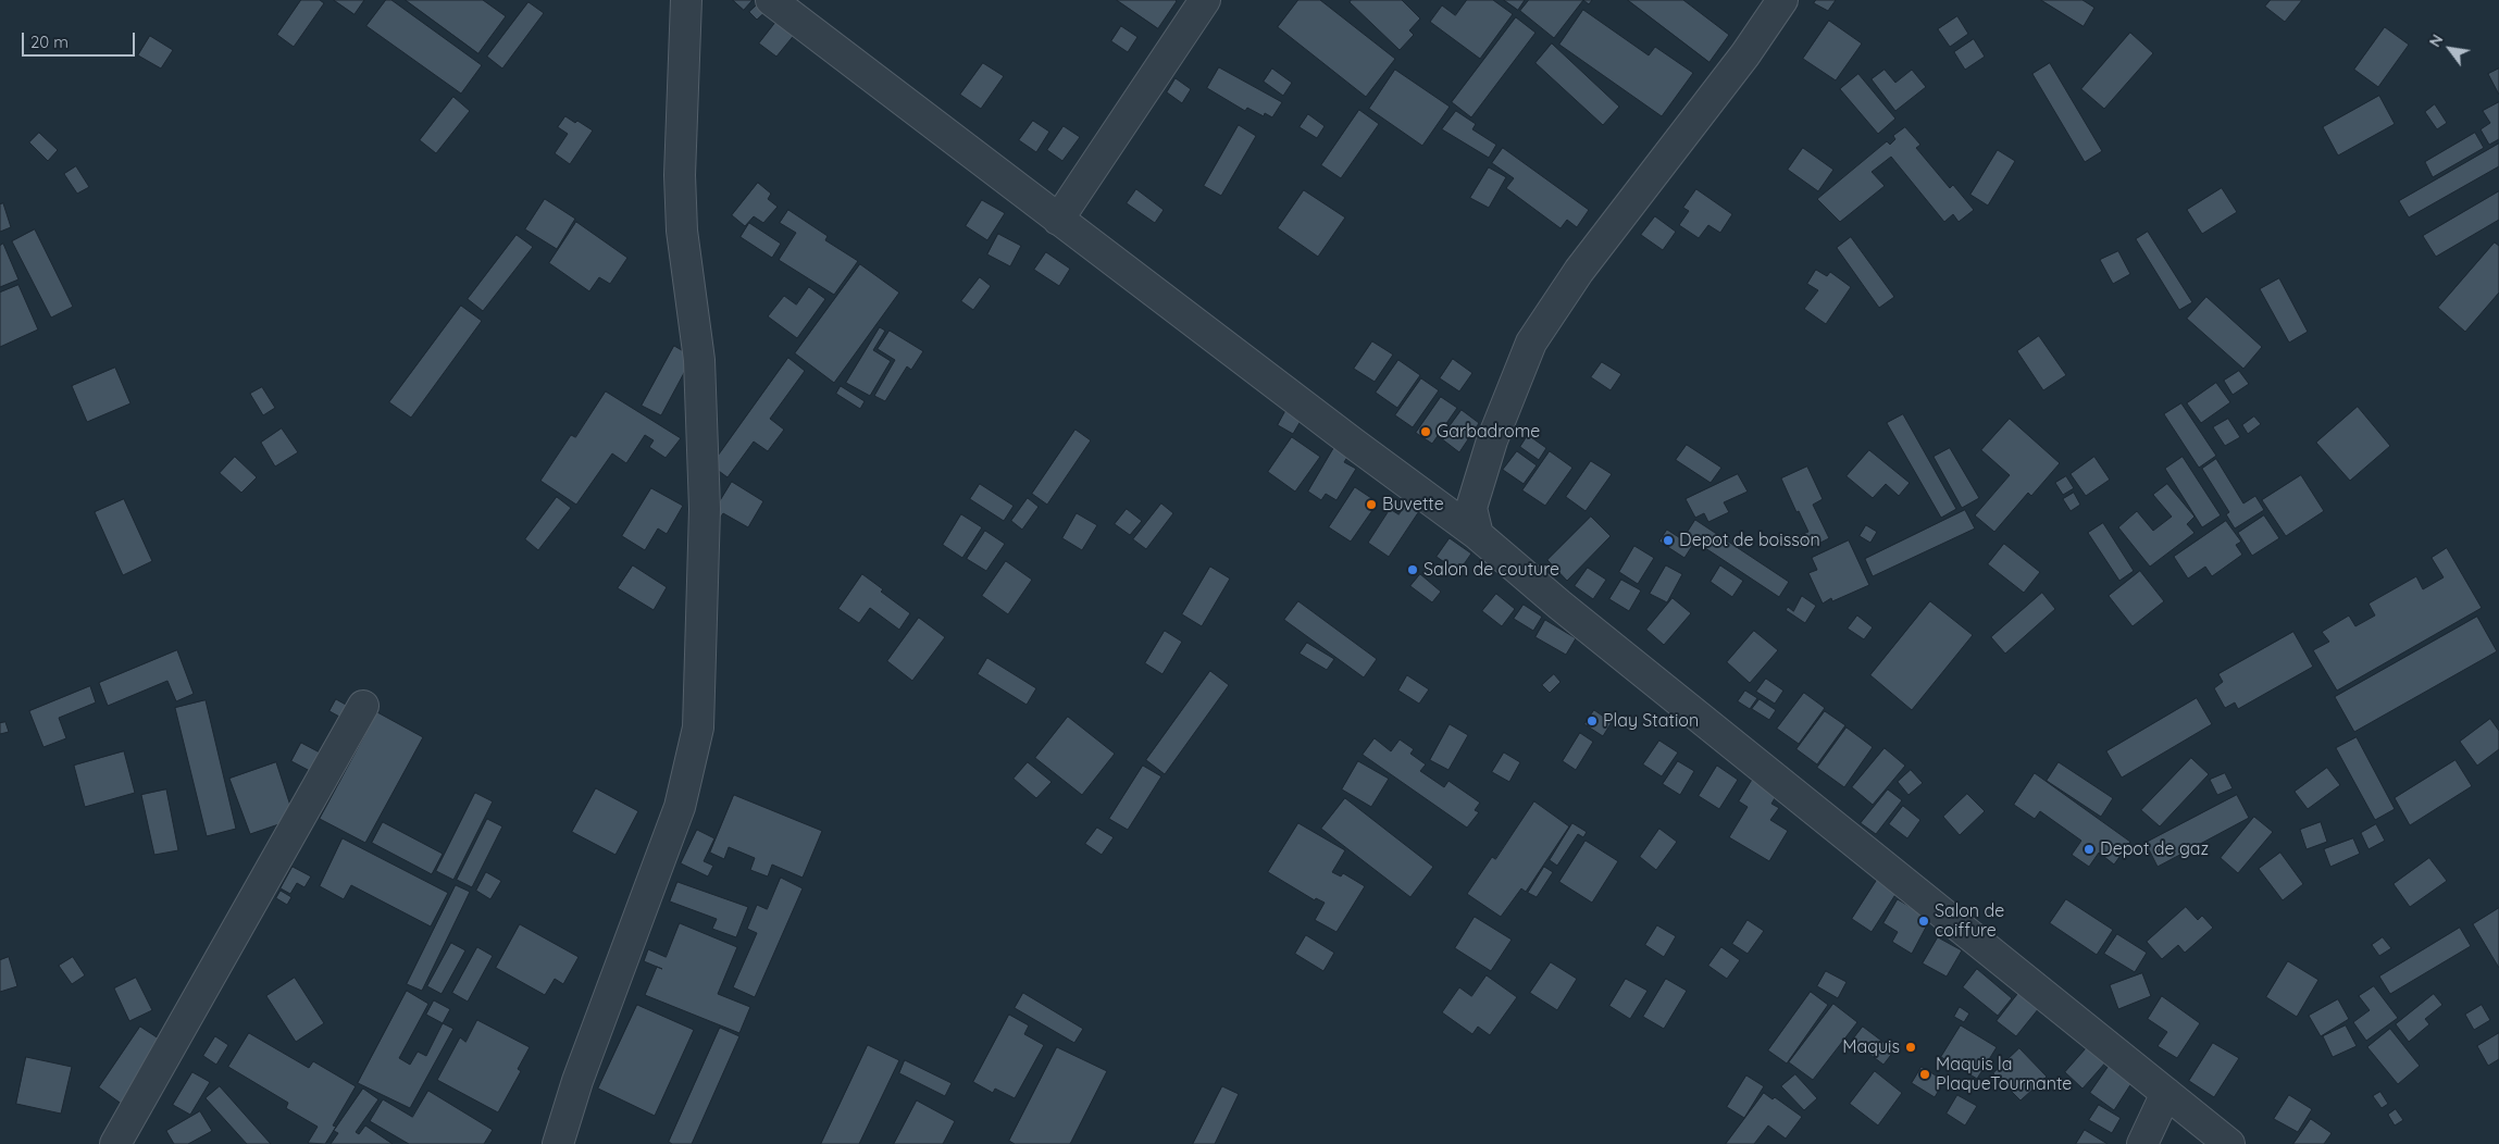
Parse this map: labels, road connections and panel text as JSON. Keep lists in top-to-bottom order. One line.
{"places":["Garbadrome","Buvette","Depot de boisson","Salon de couture","Play Station","Depot de gaz","Salon de coiffure","Maquis","Maquis la PlaqueTournante"],"scale_bar":"20 m","north":"top left"}
